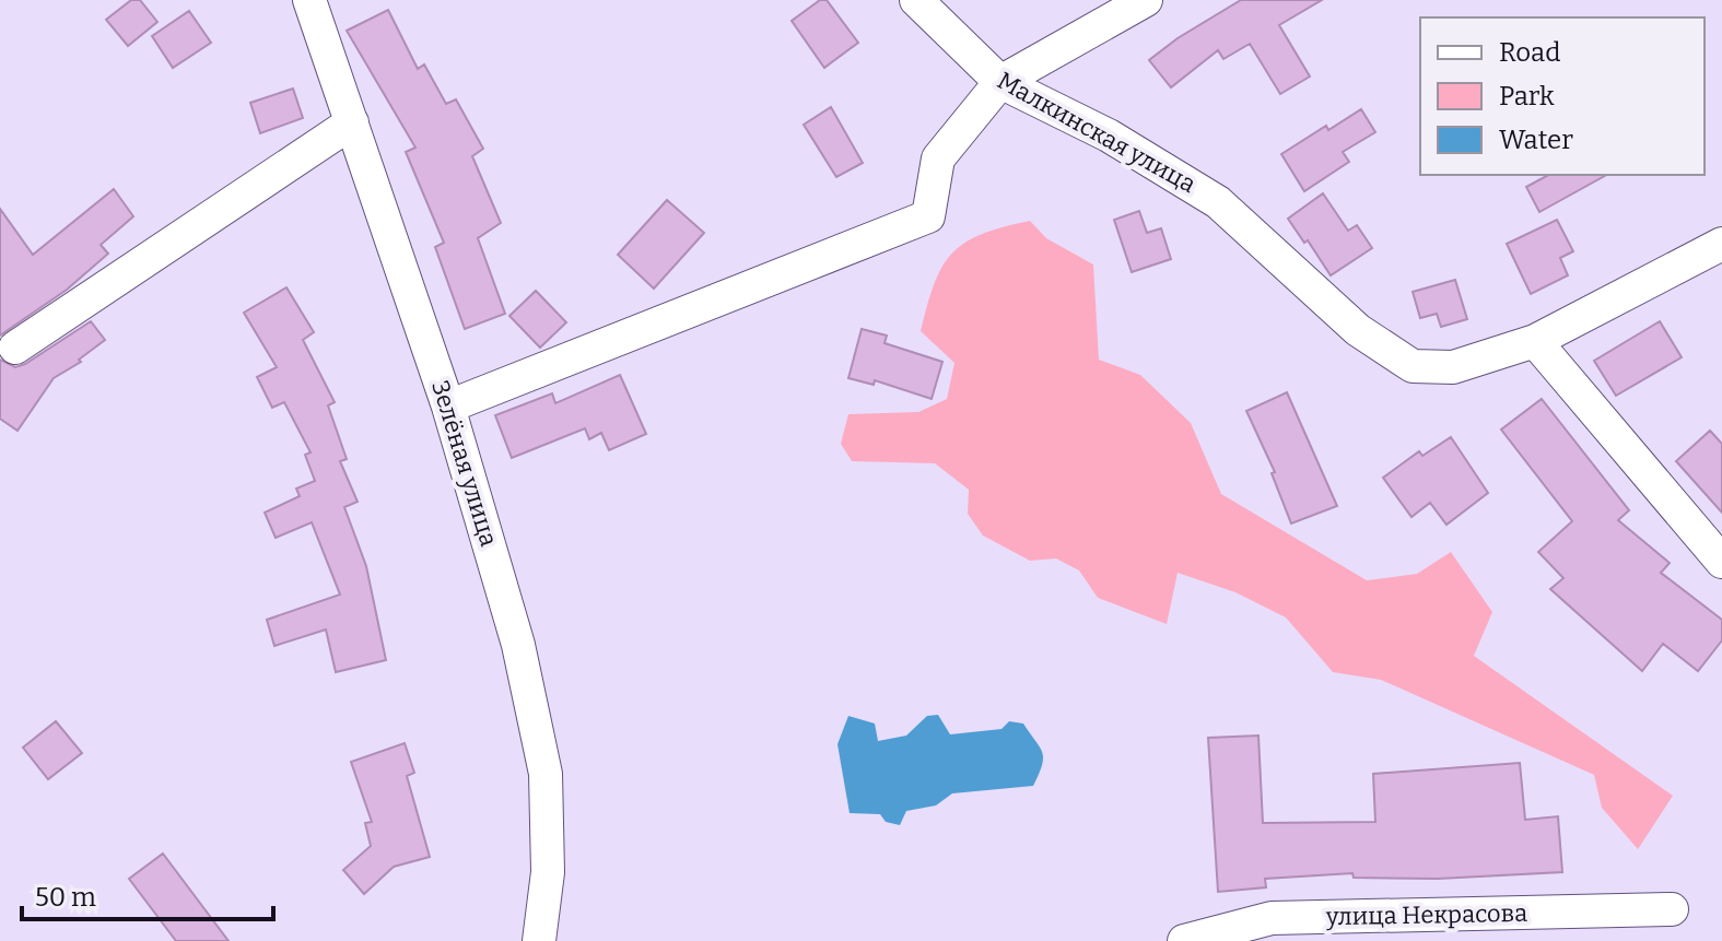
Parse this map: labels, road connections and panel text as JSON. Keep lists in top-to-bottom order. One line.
{"streets":{"street":["Малкинская улица","Зелёная улица","улица Некрасова"]},"legend":["Road","Park","Water"],"scale_bar":"50 m"}
